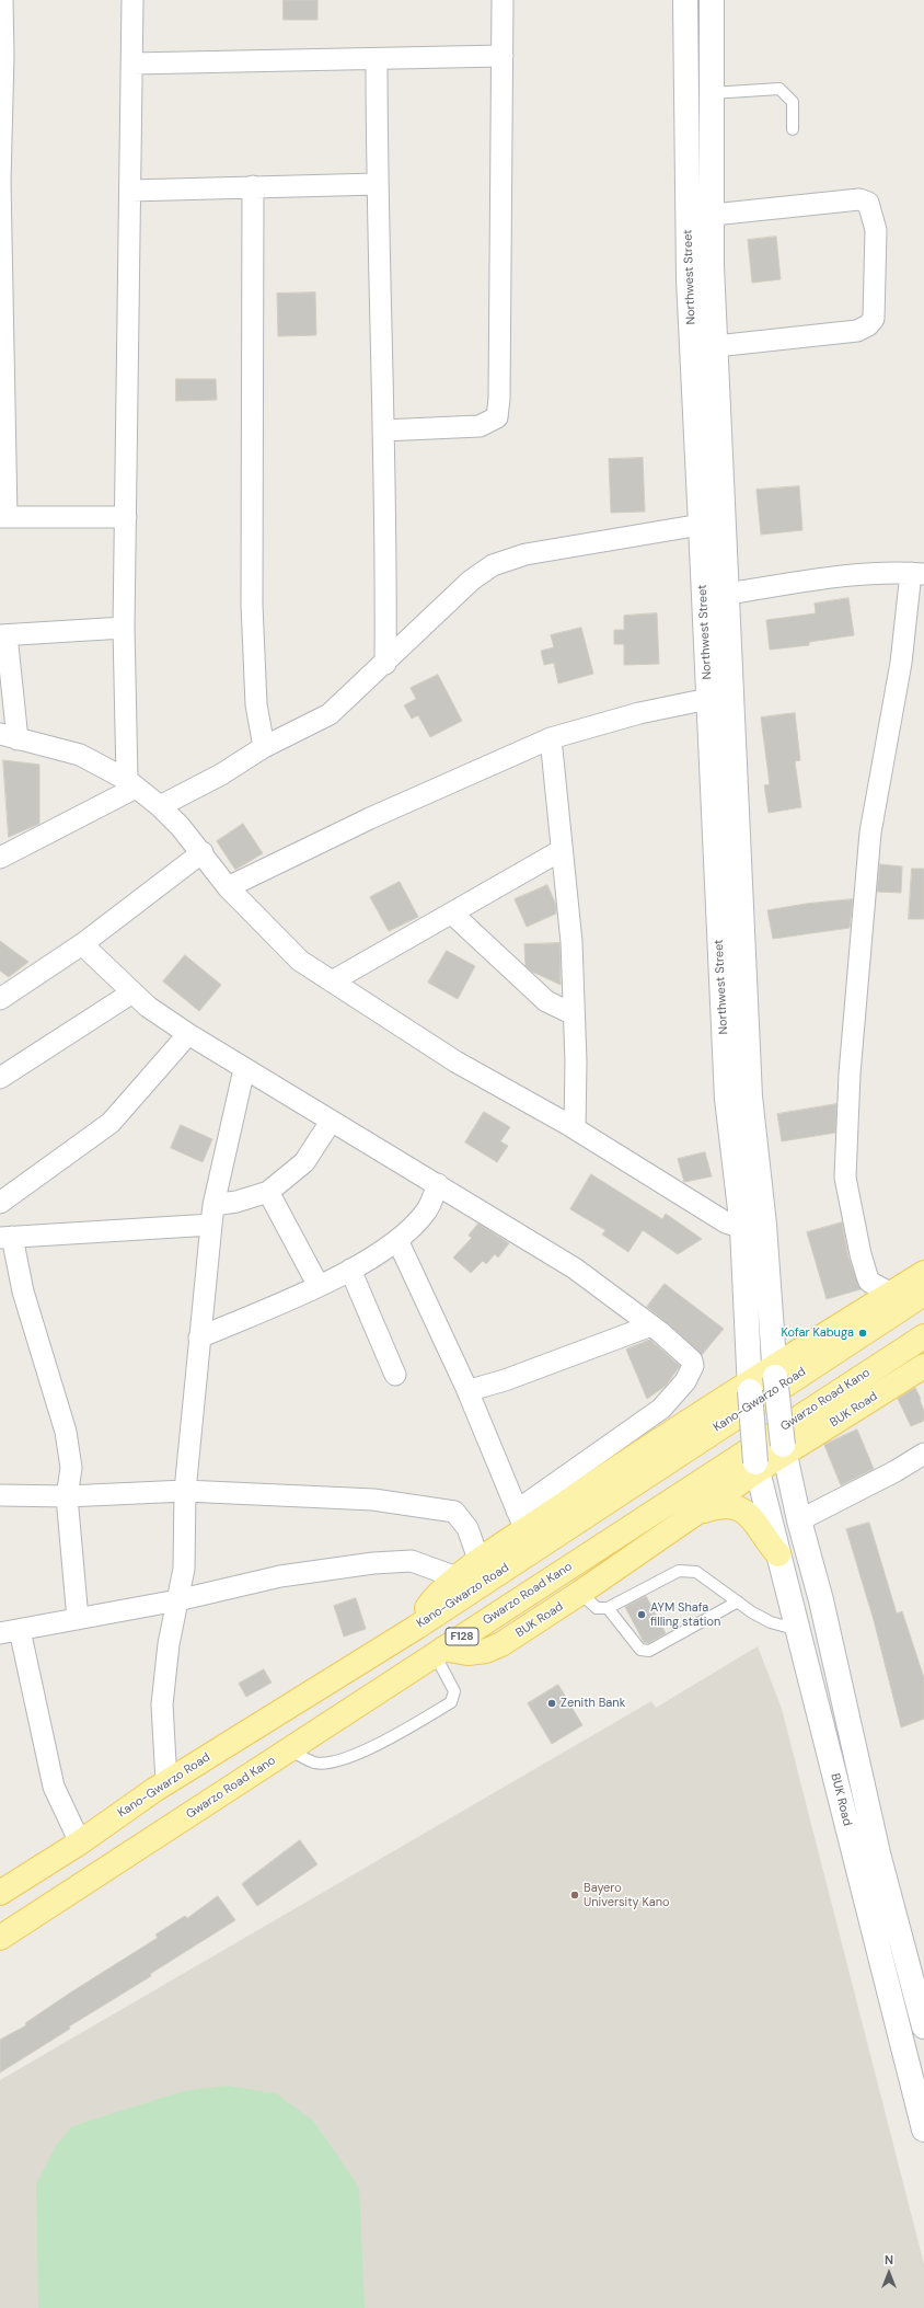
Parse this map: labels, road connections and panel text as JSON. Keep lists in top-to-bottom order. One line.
{"streets":{"main road":["Northwest Street","Kano-Gwarzo Road","Gwarzo Road Kano","BUK Road","F128"]},"crossings":[["Gwarzo Road Kano","BUK Road"]],"places":["Kofar Kabuga","AYM Shafa filling station","Zenith Bank","Bayero University Kano"],"north":"top"}
